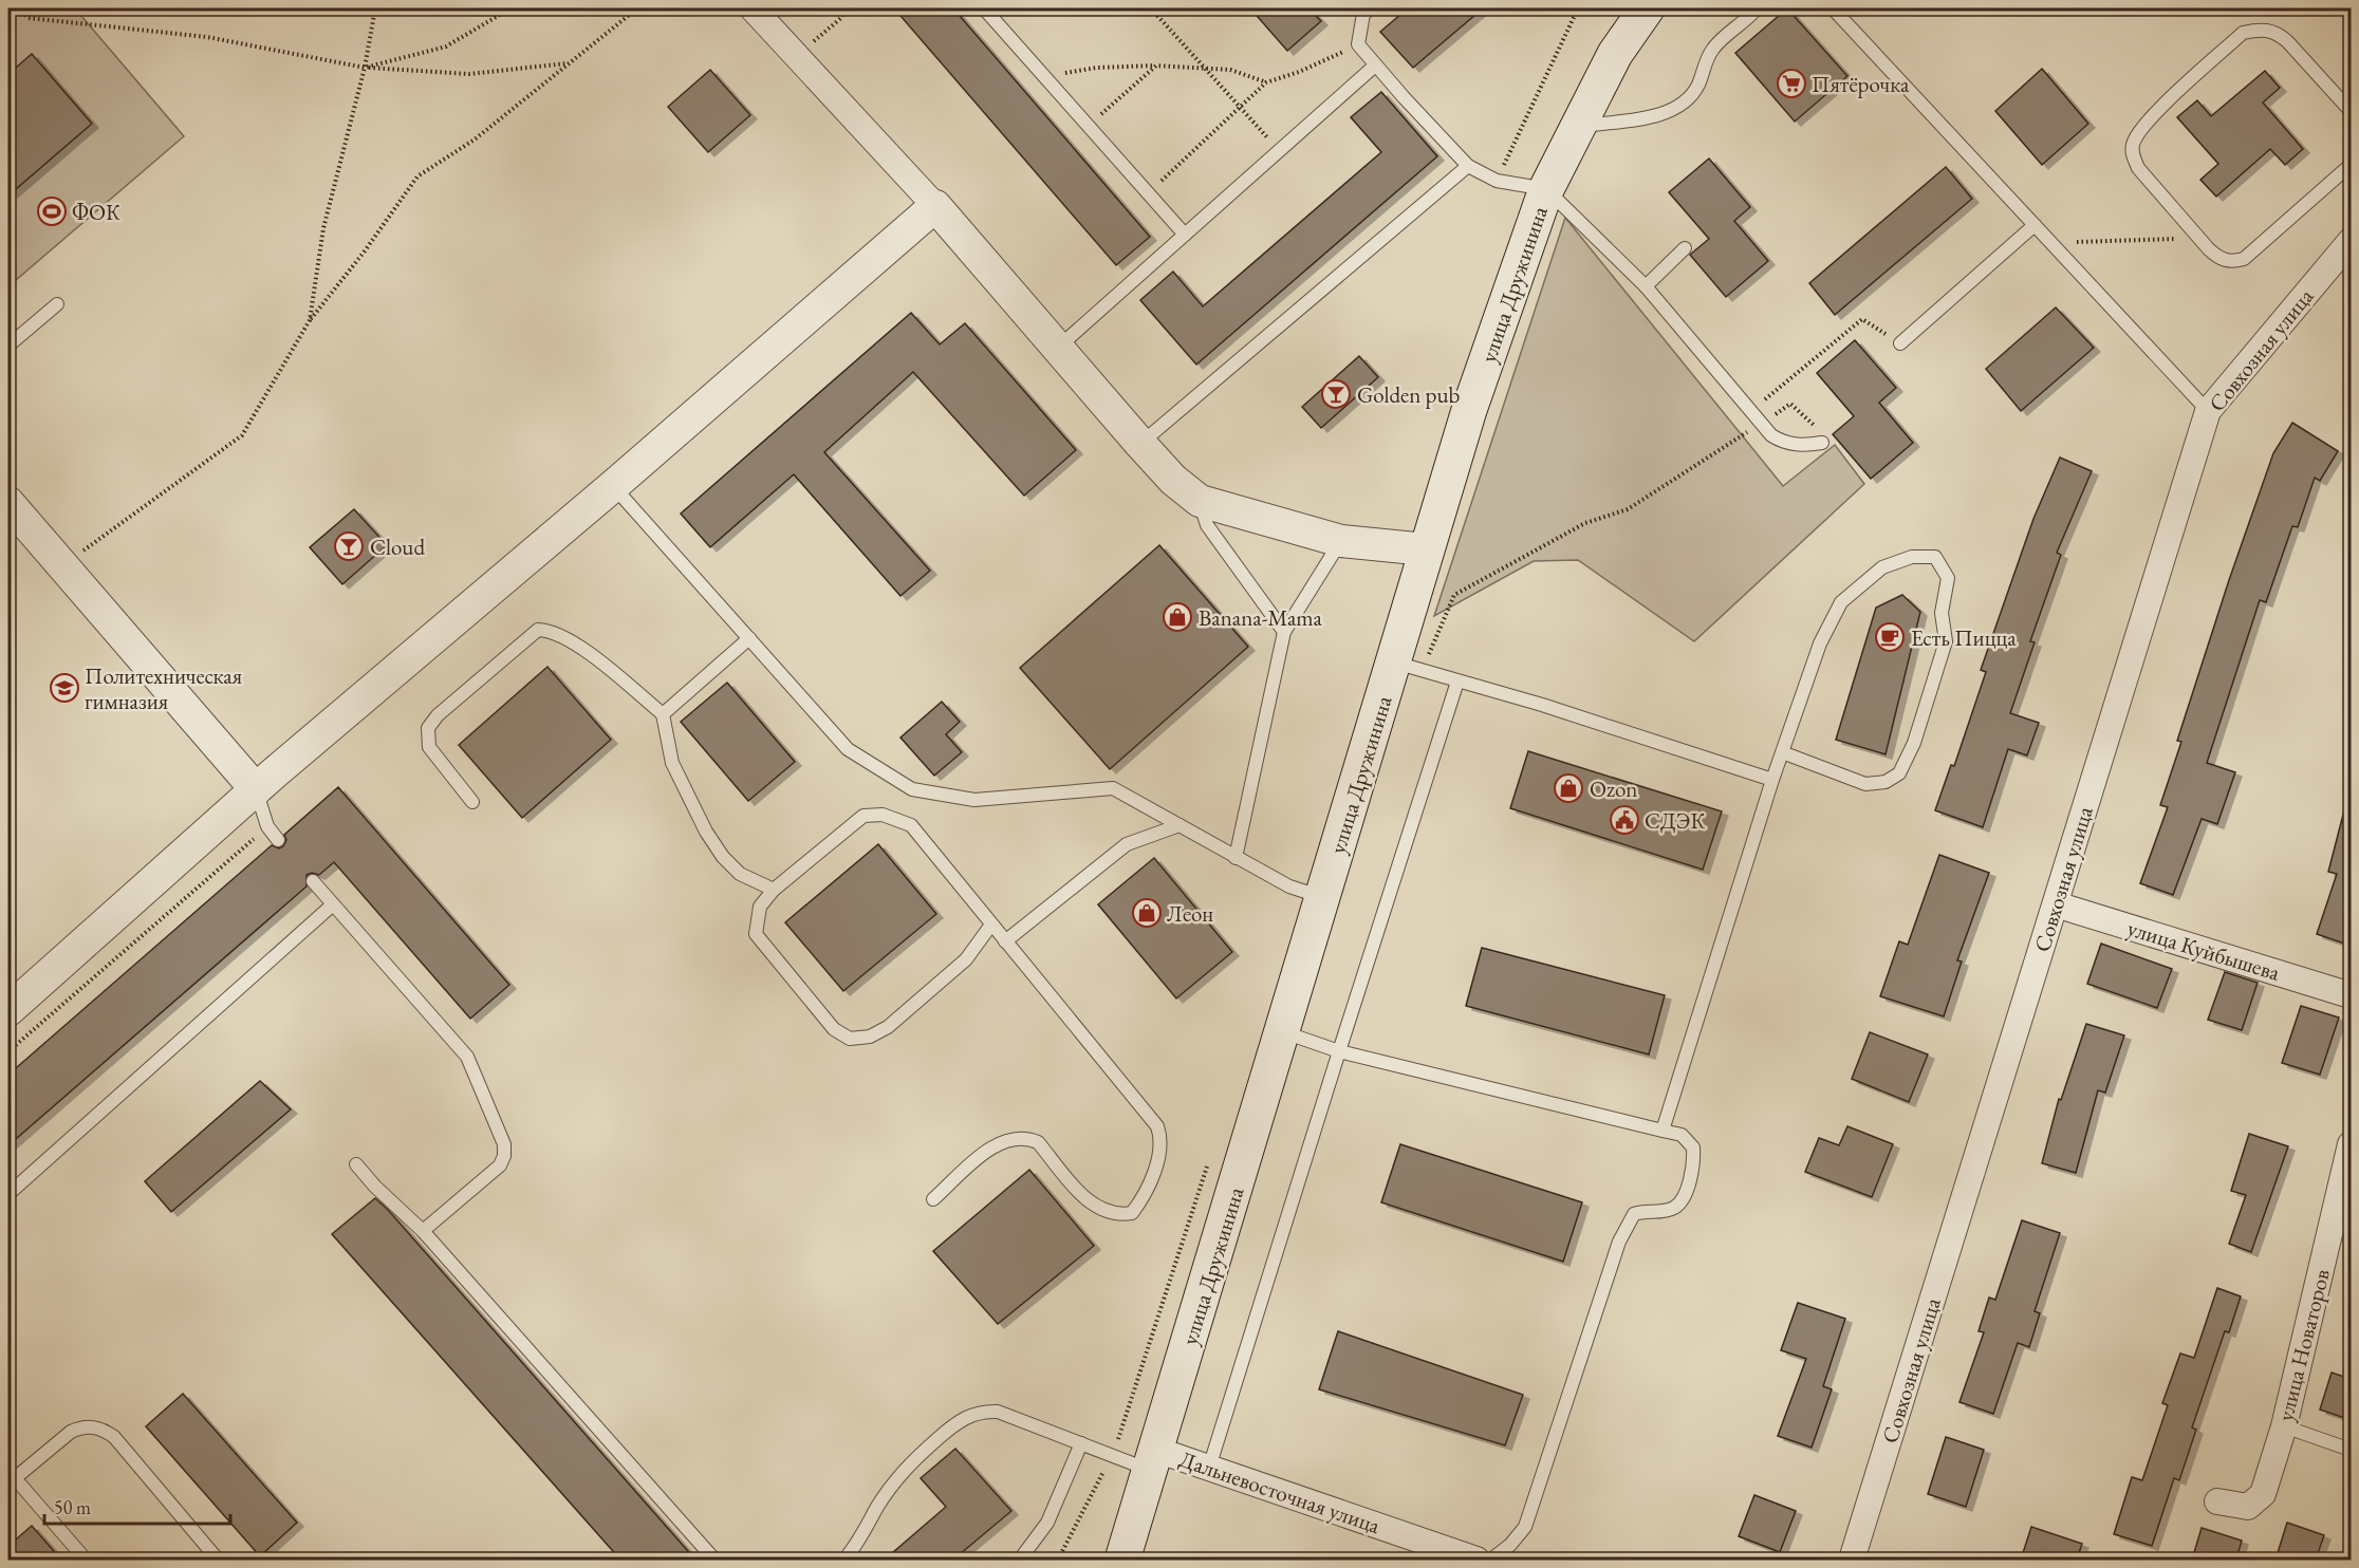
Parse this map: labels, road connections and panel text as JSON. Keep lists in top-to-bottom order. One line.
{"streets":{"main road":["улица Дружинина"],"street":["Совхозная улица","улица Куйбышева","улица Новаторов","Дальневосточная улица"]},"crossings":[["улица Дружинина","Дальневосточная улица"],["Совхозная улица","улица Куйбышева"]],"places":{"supermarket":["Пятёрочка"],"sports":["ФОК"],"bar":["Golden pub","Cloud"],"shop":["Banana-Mama","Ozon","Леон"],"cafe":["Есть Пицца"],"school or university":["Политехническая гимназия"],"public building":["СДЭК"]},"scale_bar":"50 m"}
